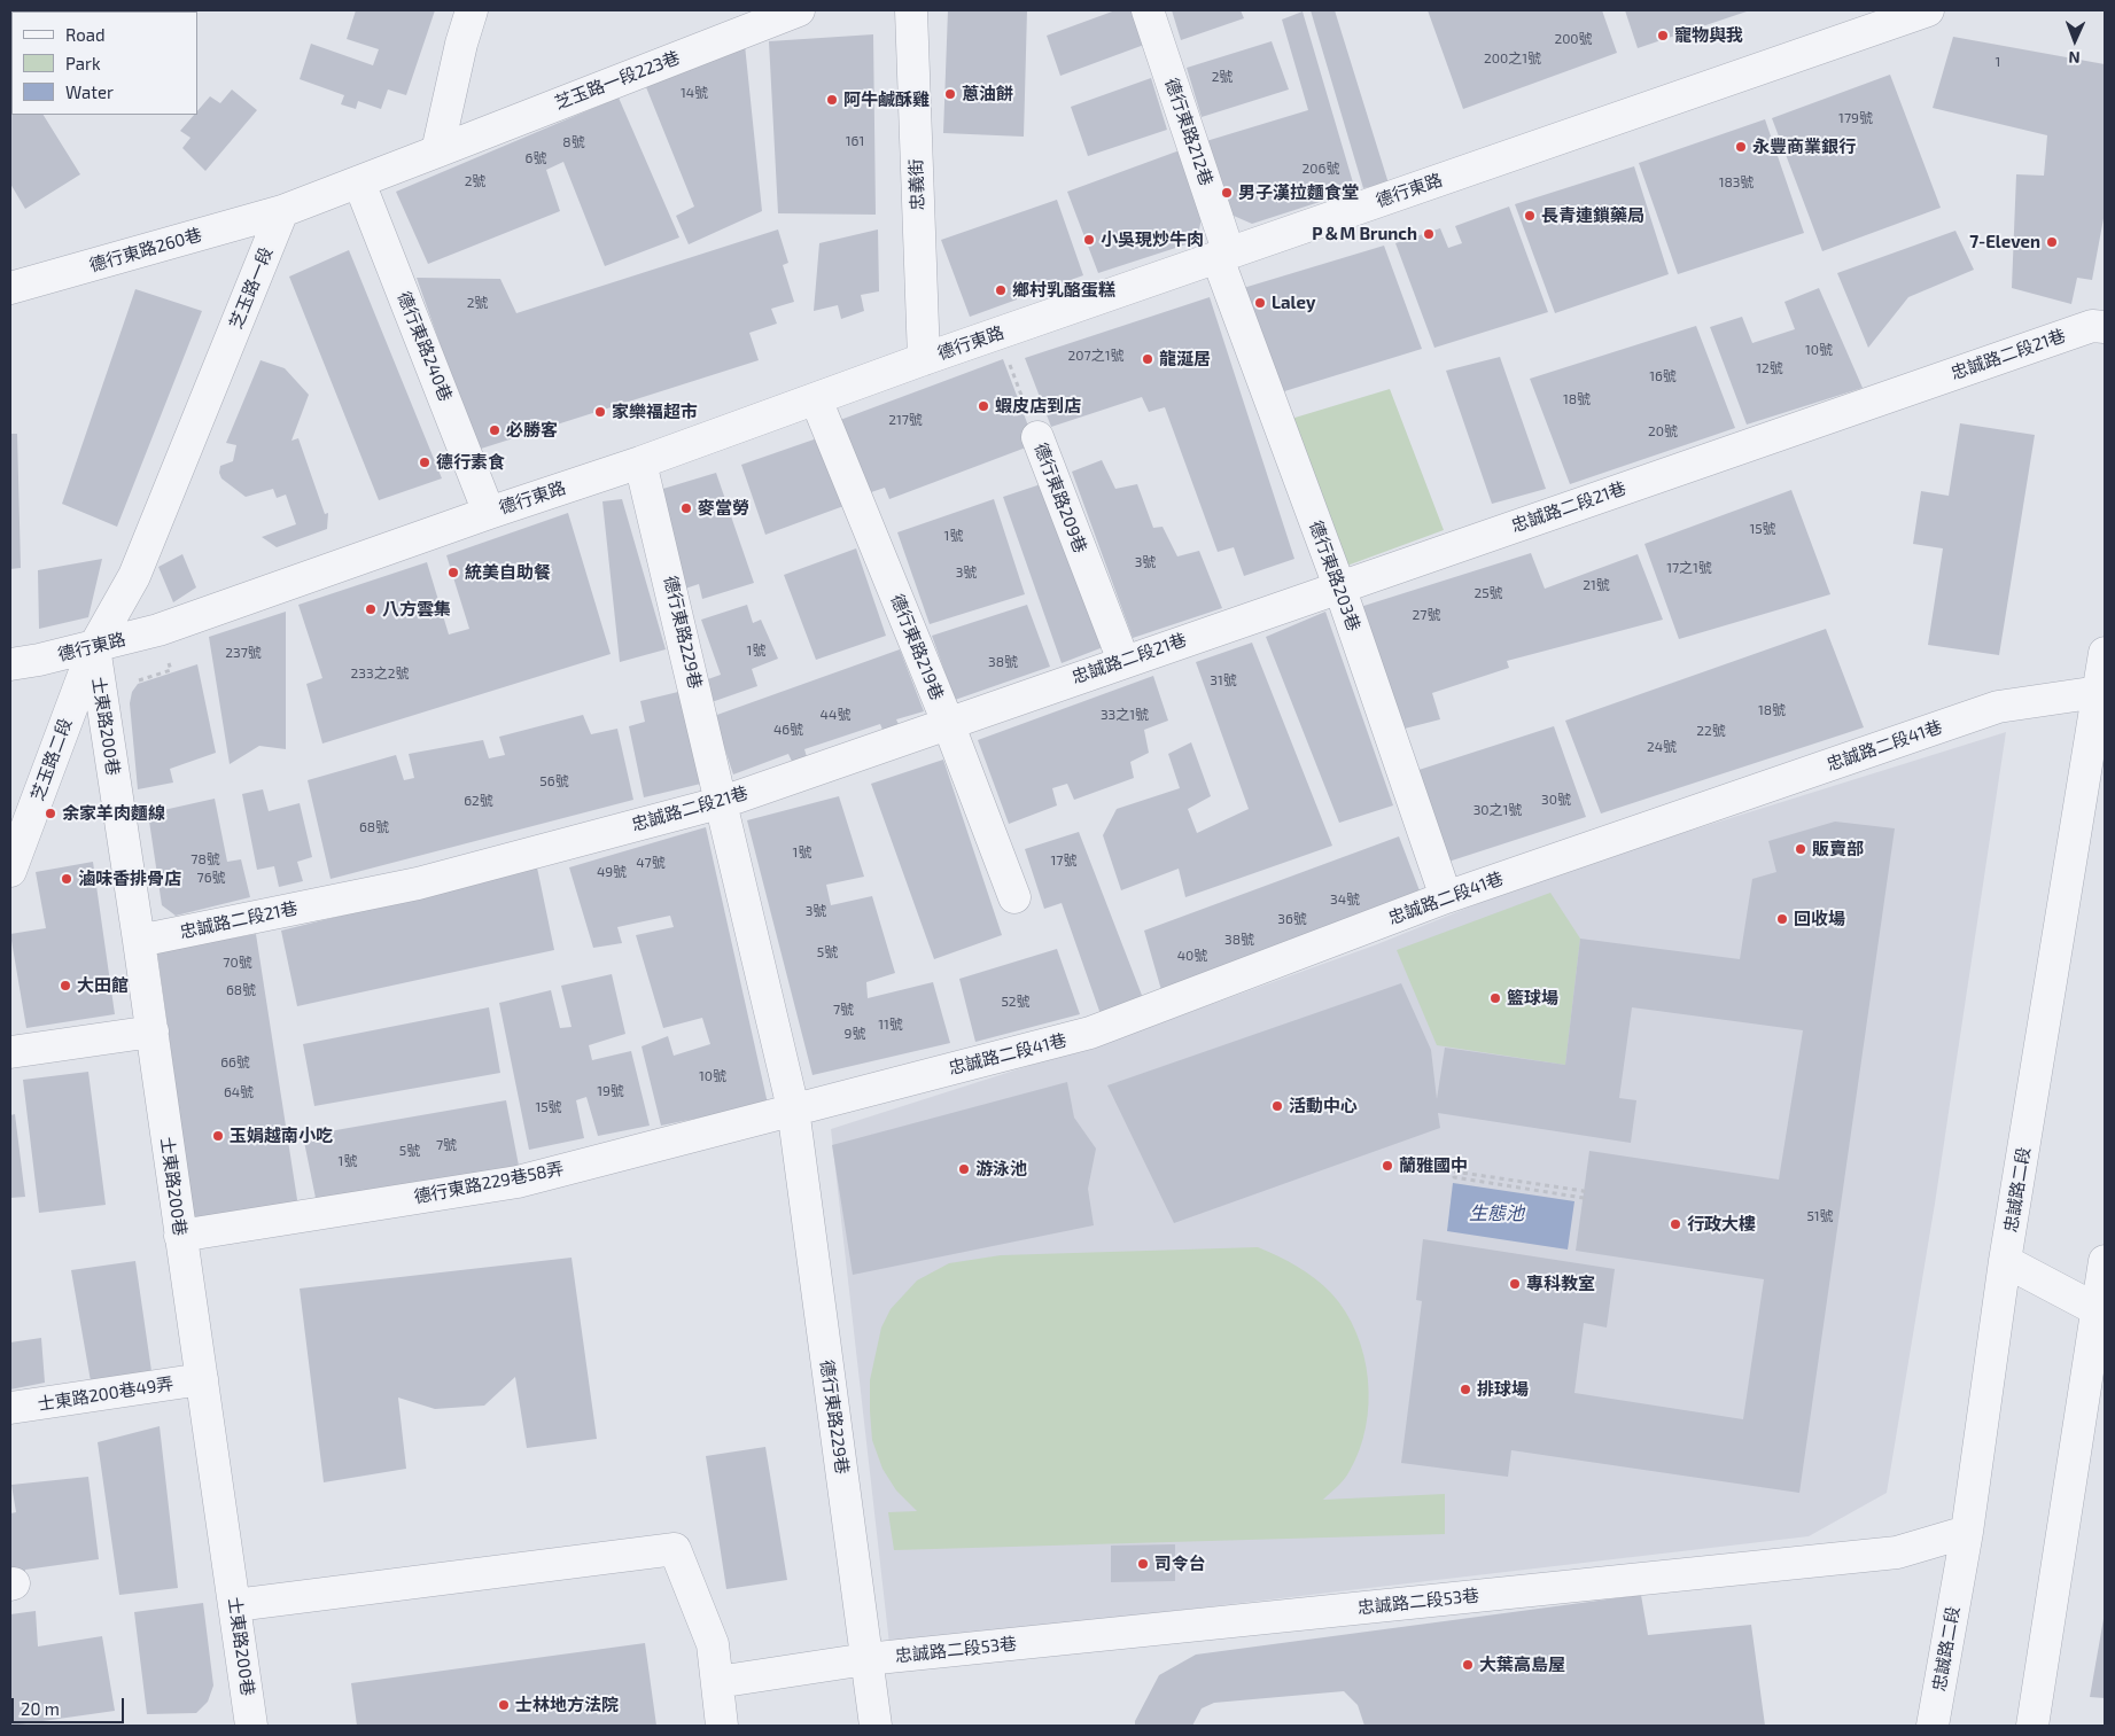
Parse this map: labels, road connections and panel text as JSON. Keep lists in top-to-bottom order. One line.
{"streets":{"street":["芝玉路一段223巷","德行東路212巷","忠義街","德行東路","德行東路260巷","芝玉路一段","德行東路240巷","忠誠路二段21巷","德行東路209巷","德行東路203巷","德行東路229巷","德行東路219巷","士東路200巷","忠誠路二段41巷","芝玉路二段","德行東路229巷58弄","忠誠路二段","士東路200巷49弄","忠誠路二段53巷"]},"crossings":[["德行東路212巷","德行東路"],["德行東路212巷","德行東路203巷"],["忠義街","德行東路"],["德行東路","芝玉路一段"],["德行東路","德行東路240巷"],["德行東路","德行東路209巷"],["德行東路","德行東路203巷"],["德行東路","德行東路229巷"],["德行東路","德行東路219巷"],["德行東路","士東路200巷"],["德行東路","芝玉路二段"],["德行東路260巷","芝玉路一段"],["芝玉路一段","士東路200巷"],["芝玉路一段","芝玉路二段"],["忠誠路二段21巷","德行東路209巷"],["忠誠路二段21巷","德行東路203巷"],["忠誠路二段21巷","德行東路229巷"],["忠誠路二段21巷","德行東路219巷"],["忠誠路二段21巷","士東路200巷"],["德行東路203巷","忠誠路二段41巷"],["德行東路229巷","忠誠路二段41巷"],["德行東路229巷","德行東路229巷58弄"],["德行東路229巷","忠誠路二段53巷"],["士東路200巷","芝玉路二段"],["士東路200巷","德行東路229巷58弄"],["士東路200巷","士東路200巷49弄"],["忠誠路二段41巷","德行東路229巷58弄"],["忠誠路二段41巷","忠誠路二段"],["忠誠路二段","忠誠路二段53巷"]],"water":["生態池"],"places":["寵物與我","蔥油餅","阿牛鹹酥雞","永豐商業銀行","男子漢拉麵食堂","長青連鎖藥局","P＆M Brunch","小吳現炒牛肉","7-Eleven","鄉村乳酪蛋糕","Laley","龍涎居","蝦皮店到店","家樂福超市","必勝客","德行素食","麥當勞","統美自助餐","八方雲集","余家羊肉麵線","販賣部","滷味香排骨店","回收場","大田館","籃球場","活動中心","玉娟越南小吃","蘭雅國中","游泳池","行政大樓","專科教室","排球場","司令台","大葉高島屋","士林地方法院"],"house_numbers":["200號","200之1號","1","2號","14號","179號","161","8號","6號","206號","2號","183號","2號","10號","207之1號","12號","16號","18號","217號","20號","15號","1號","3號","17之1號","3號","21號","25號","27號","1號","237號","38號","233之2號","31號","18號","44號","33之1號","46號","22號","24號","56號","30號","62號","30之1號","68號","1號","78號","17號","47號","49號","76號","34號","3號","36號","38號","5號","40號","70號","68號","52號","7號","11號","9號","66號","10號","19號","64號","15號","7號","5號","1號","51號"],"legend":["Road","Park","Water"],"scale_bar":"20 m","north":"bottom"}
